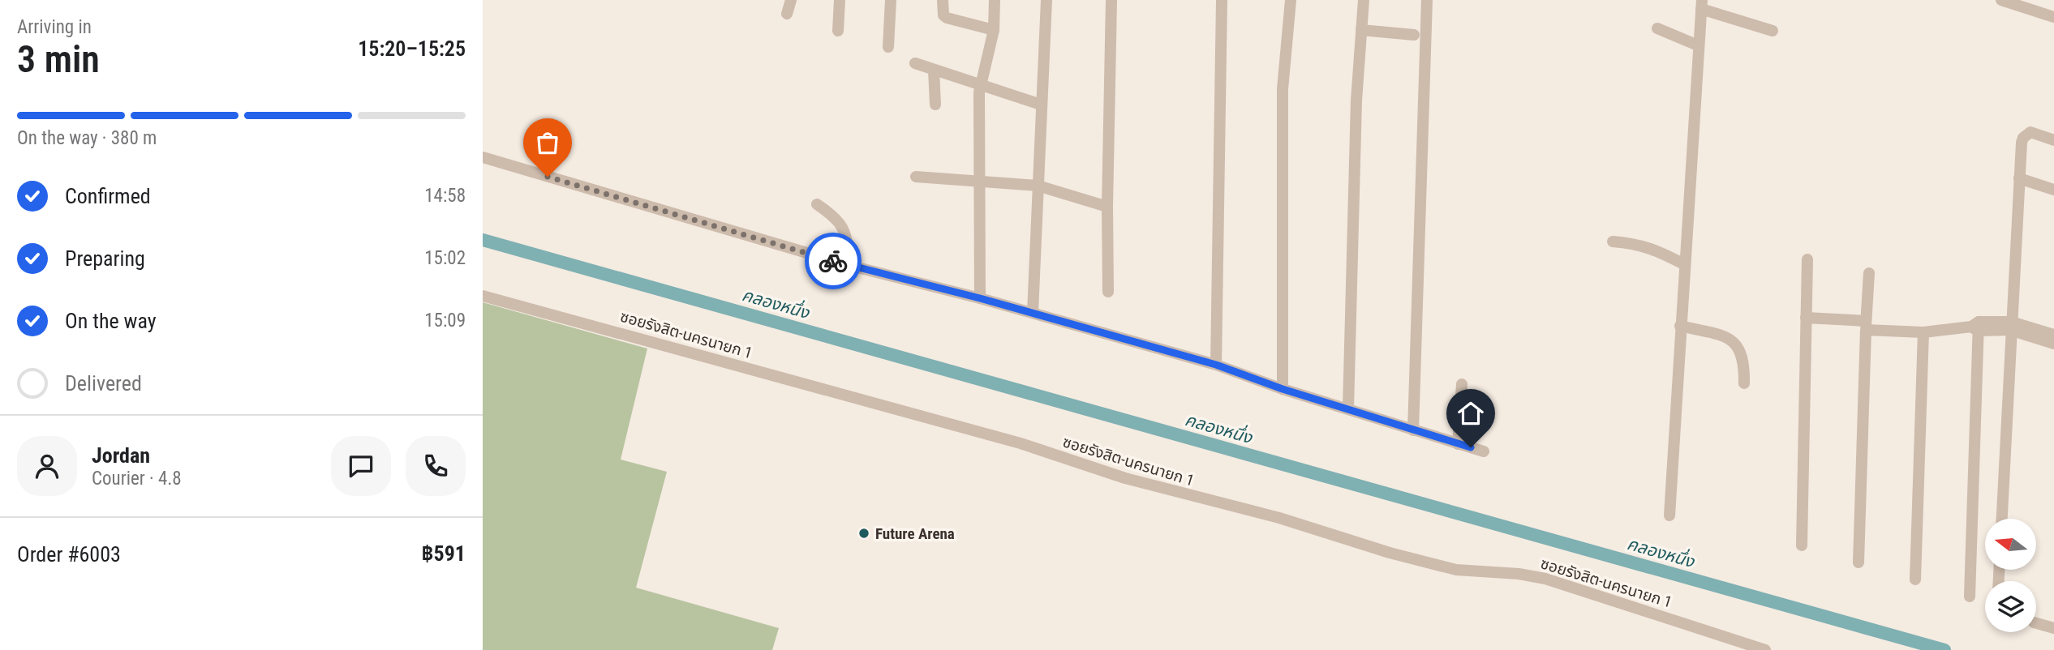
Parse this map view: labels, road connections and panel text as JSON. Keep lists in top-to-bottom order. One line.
{"streets":{"street":["ซอยรังสิต-นครนายก 1"]},"water":["คลองหนึ่ง"],"places":["Future Arena"],"north":"left","page":{"heading":["3 min","Arriving in","15:20–15:25"],"panel":["Jordan","Courier · 4.8","Order #6003","฿591"],"bar":"On the way · 380 m","list":[["Confirmed","14:58"],["Preparing","15:02"],["On the way","15:09"],"Delivered"]}}
